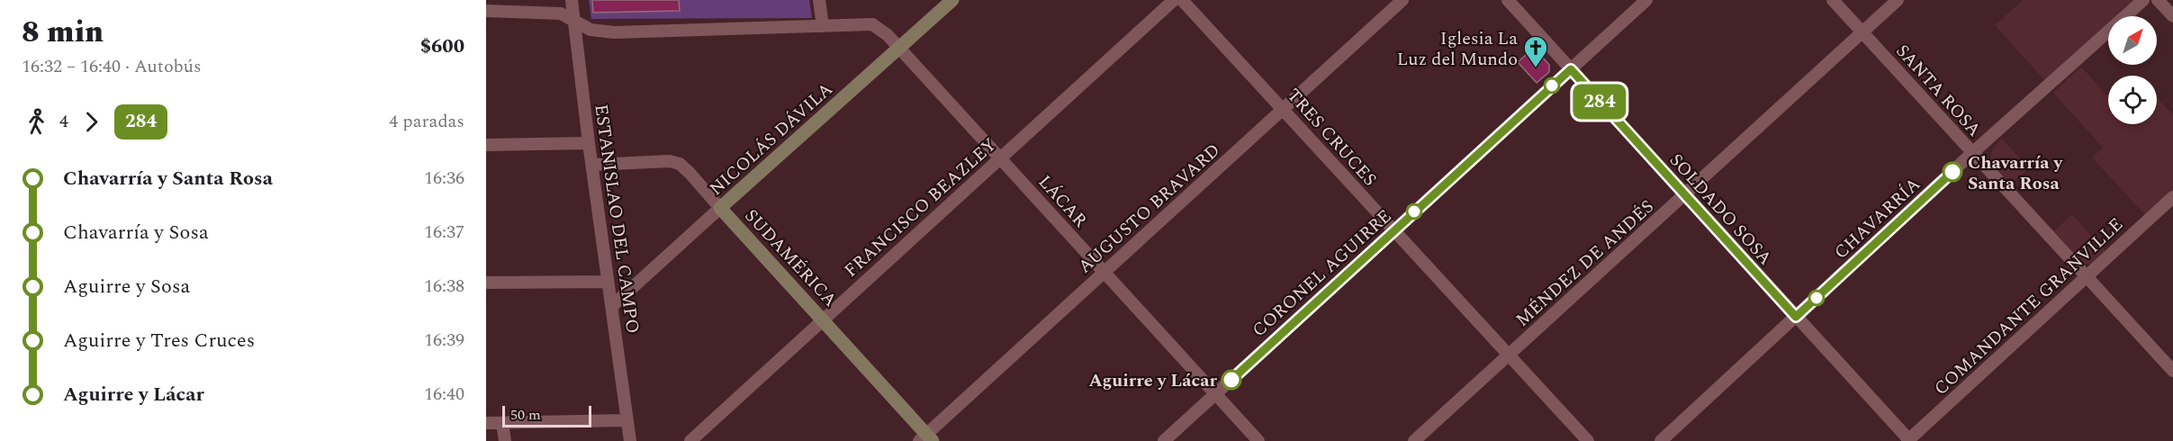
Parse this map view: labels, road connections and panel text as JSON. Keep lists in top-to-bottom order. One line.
{"streets":{"street":["SANTA ROSA","TRES CRUCES","NICOLÁS DÁVILA","LÁCAR","FRANCISCO BEAZLEY","AUGUSTO BRAVARD","SOLDADO SOSA","CHAVARRÍA","ESTANISLAO DEL CAMPO","SUDAMÉRICA","MÉNDEZ DE ANDÉS","CORONEL AGUIRRE","COMANDANTE GRANVILLE"]},"crossings":[["SANTA ROSA","CHAVARRÍA"],["SANTA ROSA","MÉNDEZ DE ANDÉS"],["SANTA ROSA","COMANDANTE GRANVILLE"],["TRES CRUCES","AUGUSTO BRAVARD"],["TRES CRUCES","MÉNDEZ DE ANDÉS"],["TRES CRUCES","CORONEL AGUIRRE"],["NICOLÁS DÁVILA","LÁCAR"],["NICOLÁS DÁVILA","ESTANISLAO DEL CAMPO"],["NICOLÁS DÁVILA","SUDAMÉRICA"],["LÁCAR","FRANCISCO BEAZLEY"],["LÁCAR","AUGUSTO BRAVARD"],["LÁCAR","ESTANISLAO DEL CAMPO"],["LÁCAR","CORONEL AGUIRRE"],["FRANCISCO BEAZLEY","SUDAMÉRICA"],["AUGUSTO BRAVARD","SUDAMÉRICA"],["SOLDADO SOSA","CHAVARRÍA"],["SOLDADO SOSA","MÉNDEZ DE ANDÉS"],["SOLDADO SOSA","CORONEL AGUIRRE"],["SOLDADO SOSA","COMANDANTE GRANVILLE"],["ESTANISLAO DEL CAMPO","SUDAMÉRICA"]],"places":{"church":["Iglesia La Luz del Mundo"],"other":["Chavarría y Santa Rosa","Aguirre y Lácar"]},"lines":["bus line 284"],"scale_bar":"50 m","north":"top right","page":{"heading":["8 min","16:32 – 16:40 · Autobús","$600"],"on_map":"284","legs":["4","284","4 paradas"],"list":[{"name":"Chavarría y Santa Rosa","value":"16:36"},{"name":"Chavarría y Sosa","value":"16:37"},{"name":"Aguirre y Sosa","value":"16:38"},{"name":"Aguirre y Tres Cruces","value":"16:39"},{"name":"Aguirre y Lácar","value":"16:40"}],"scale":"50 m"}}
